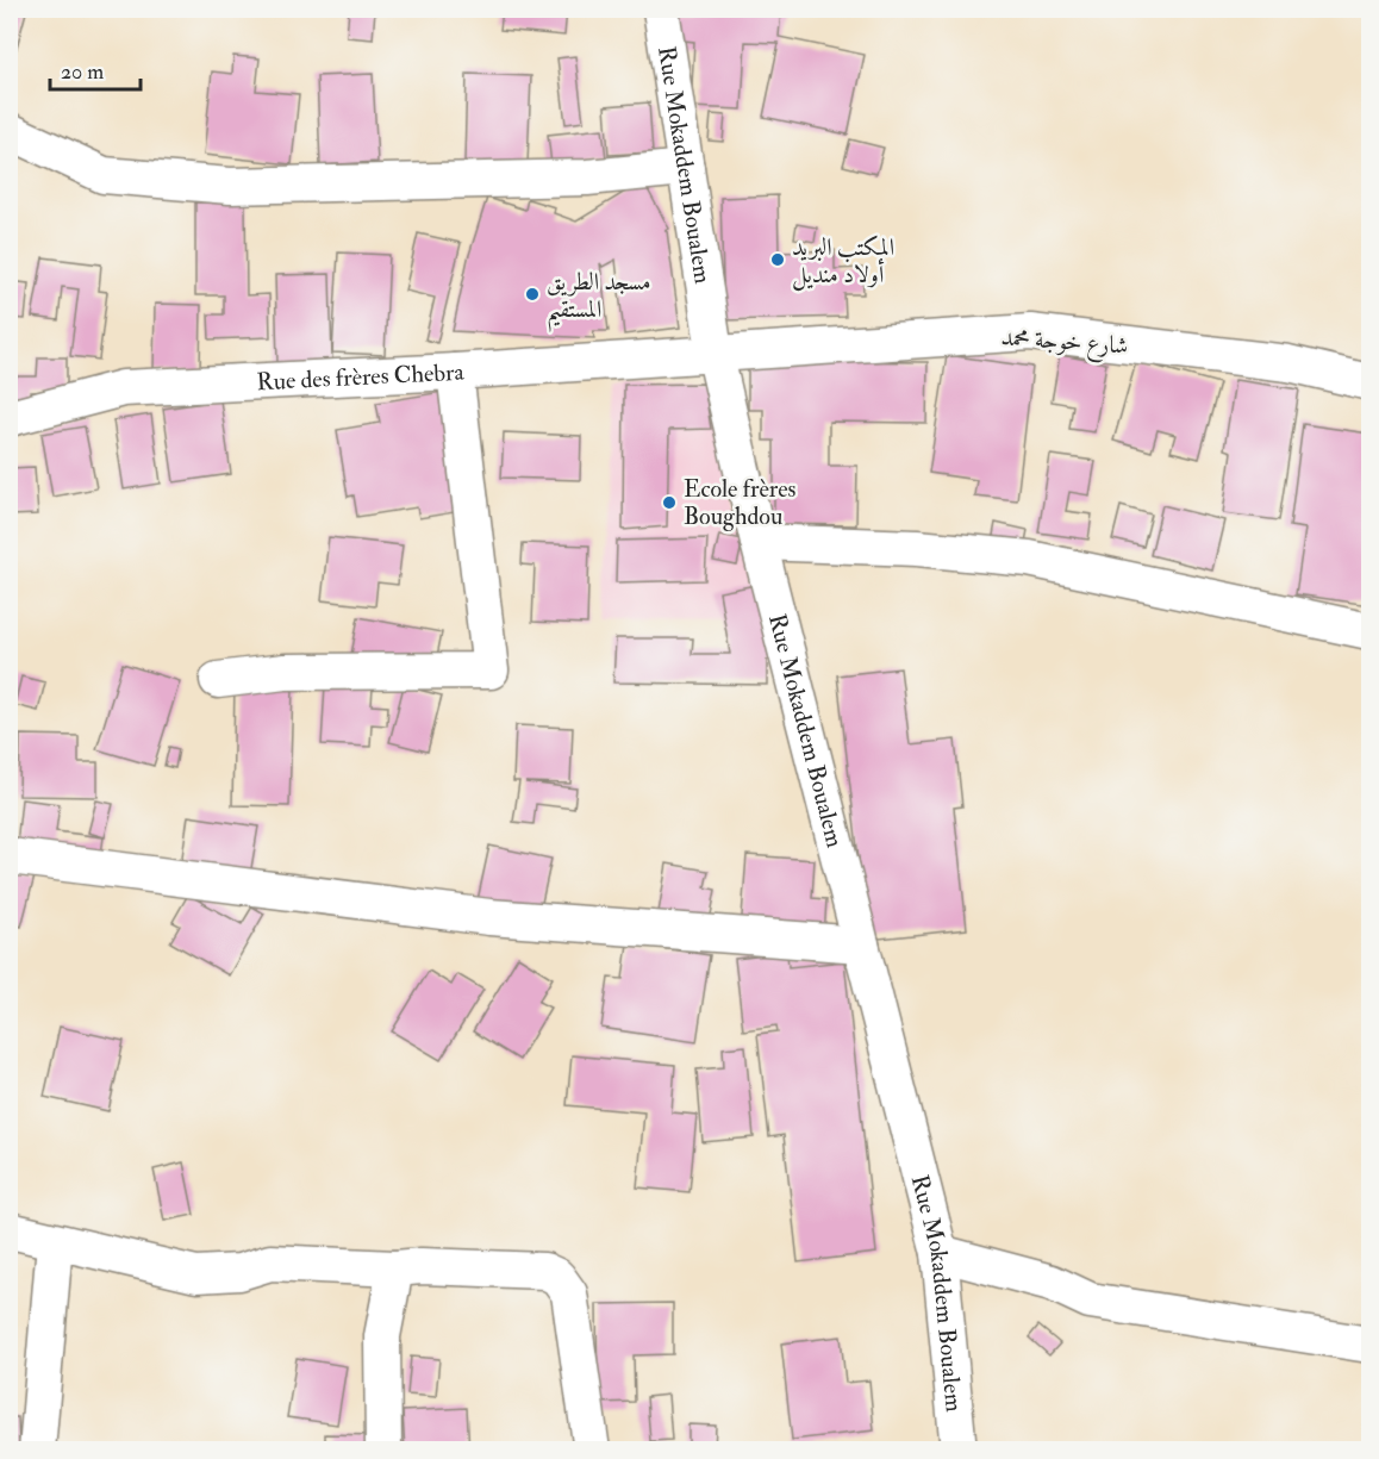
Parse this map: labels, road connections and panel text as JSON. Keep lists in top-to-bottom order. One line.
{"streets":{"street":["Rue Mokaddem Boualem","شارع خوجة محمد","Rue des frères Chebra"]},"crossings":[["Rue Mokaddem Boualem","شارع خوجة محمد"],["Rue Mokaddem Boualem","Rue des frères Chebra"],["شارع خوجة محمد","Rue des frères Chebra"]],"places":["المكتب البريد أولاد منديل","مسجد الطريق المستقيم","Ecole frères Boughdou"],"scale_bar":"20 m"}
